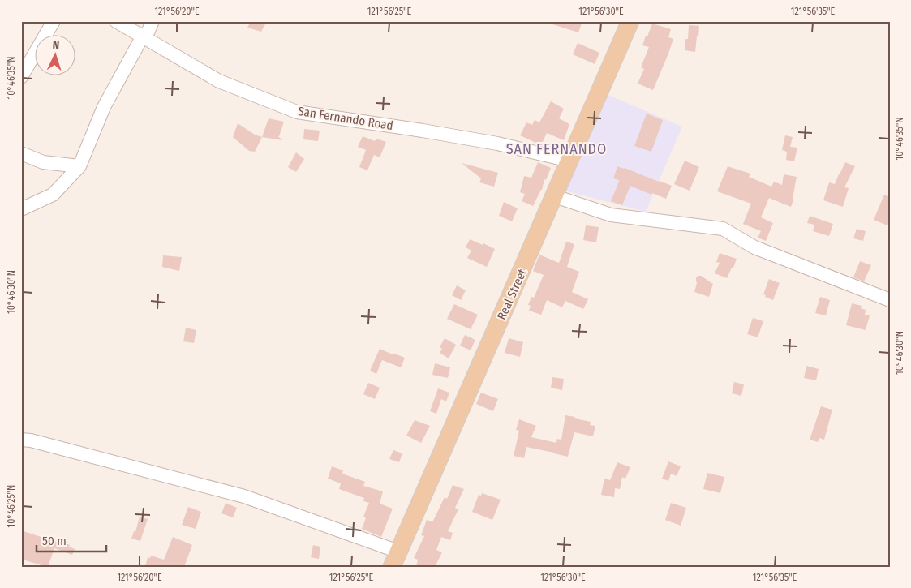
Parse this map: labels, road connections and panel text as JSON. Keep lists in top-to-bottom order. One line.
{"streets":{"main road":["Real Street"],"street":["San Fernando Road"]},"crossings":[["San Fernando Road","Real Street"]],"districts":["SAN FERNANDO"],"scale_bar":"50 m","north":"top","coordinates":["121°56'20\"E","121°56'25\"E","121°56'30\"E","121°56'35\"E","10°46'35\"N","10°46'30\"N","10°46'25\"N"]}
